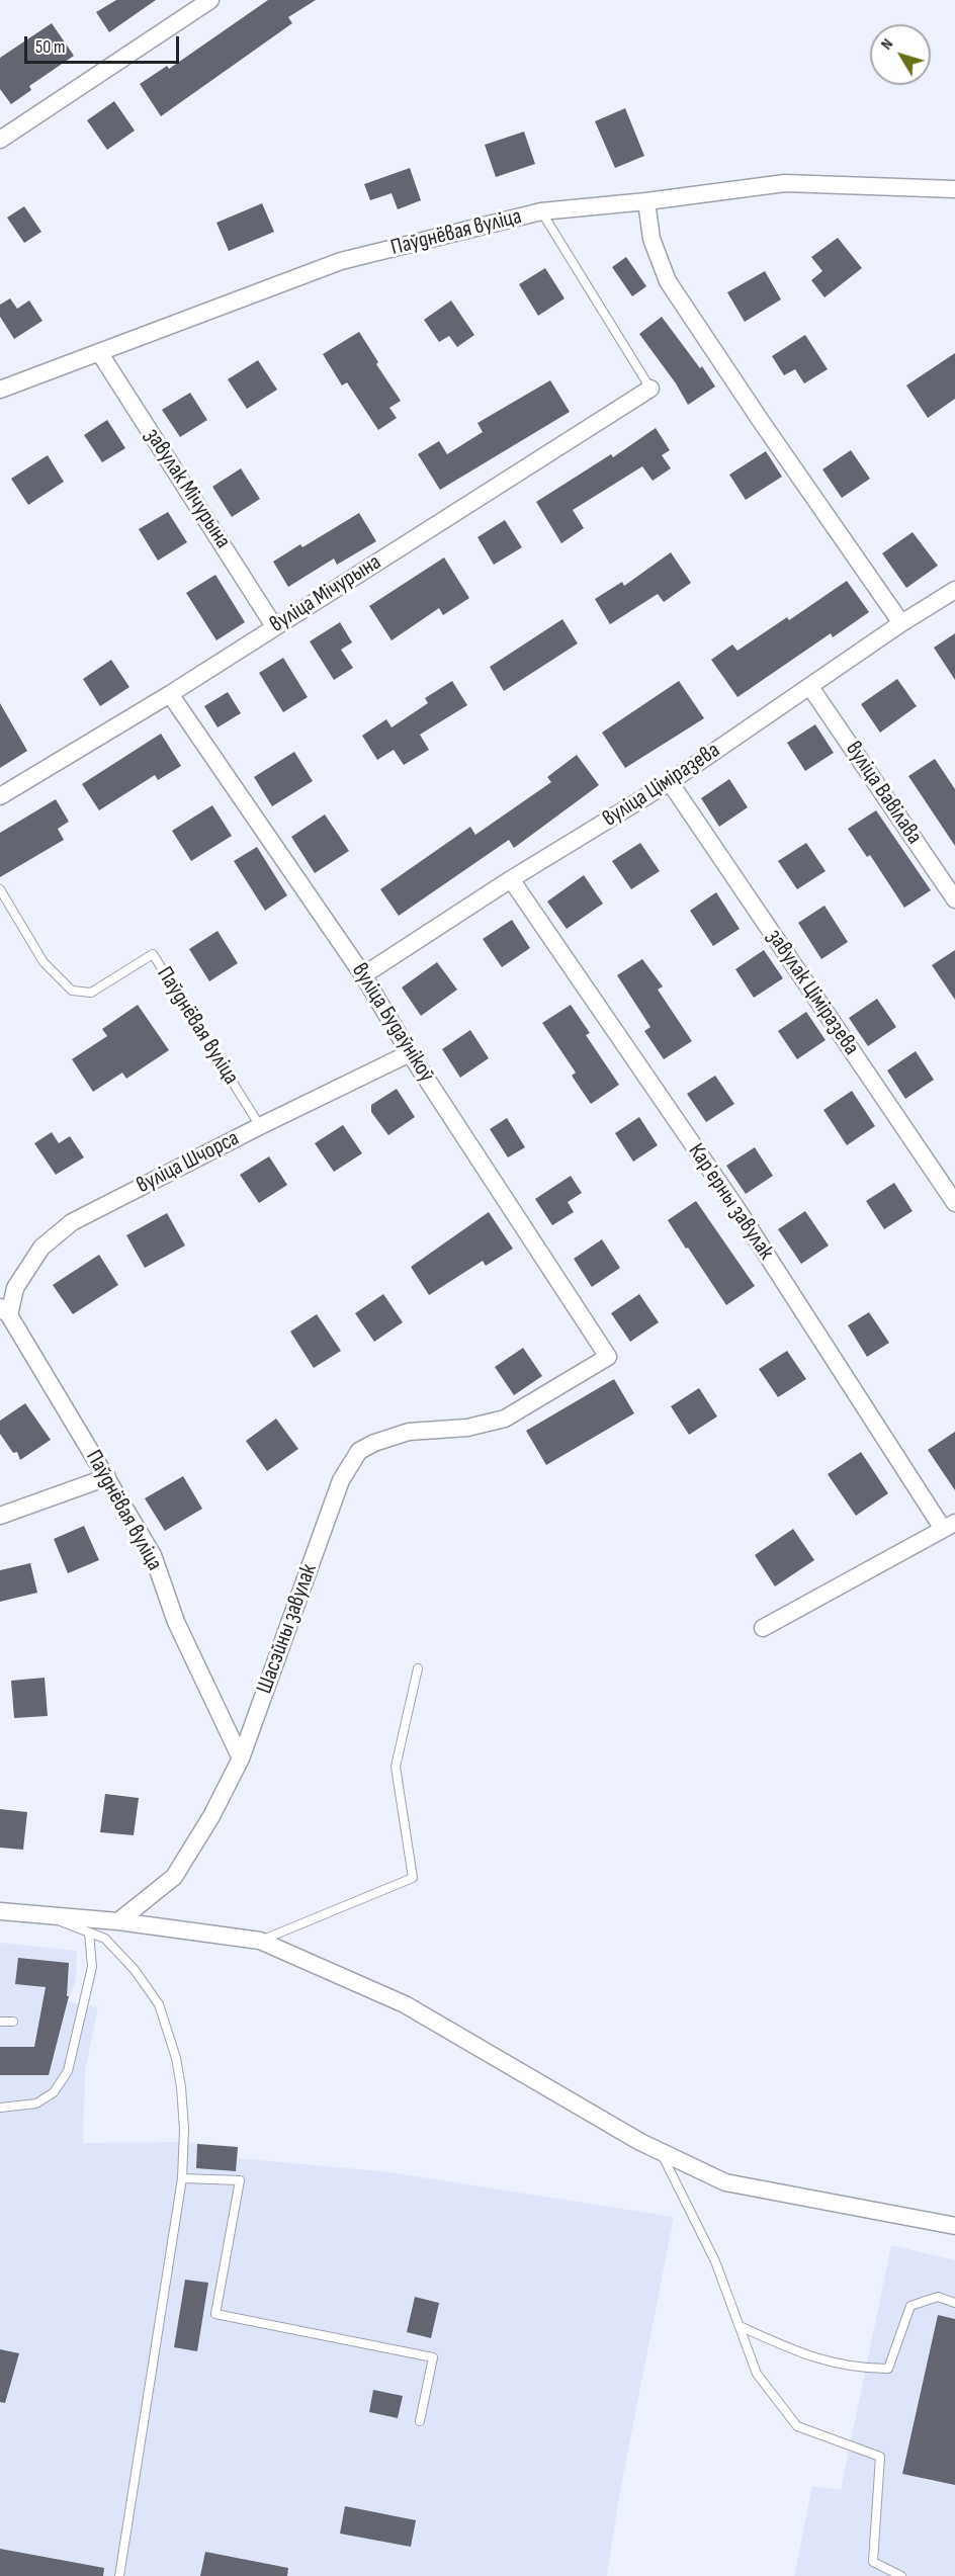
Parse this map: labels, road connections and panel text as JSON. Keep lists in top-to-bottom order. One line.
{"streets":{"street":["Паўднёвая вуліца","завулак Мічурына","вуліца Мічурына","вуліца Ціміразева","вуліца Вавілава","завулак Ціміразева","вуліца Будаўнікоў","вуліца Шчорса","Карʼерны завулак","Шасэйны завулак"]},"crossings":[["Паўднёвая вуліца","завулак Мічурына"],["Паўднёвая вуліца","вуліца Шчорса"],["Паўднёвая вуліца","Шасэйны завулак"],["завулак Мічурына","вуліца Мічурына"],["вуліца Мічурына","вуліца Будаўнікоў"],["вуліца Ціміразева","вуліца Вавілава"],["вуліца Ціміразева","завулак Ціміразева"],["вуліца Ціміразева","вуліца Будаўнікоў"],["вуліца Ціміразева","Карʼерны завулак"],["вуліца Будаўнікоў","вуліца Шчорса"],["вуліца Будаўнікоў","Шасэйны завулак"]],"scale_bar":"50 m","north":"top left"}
